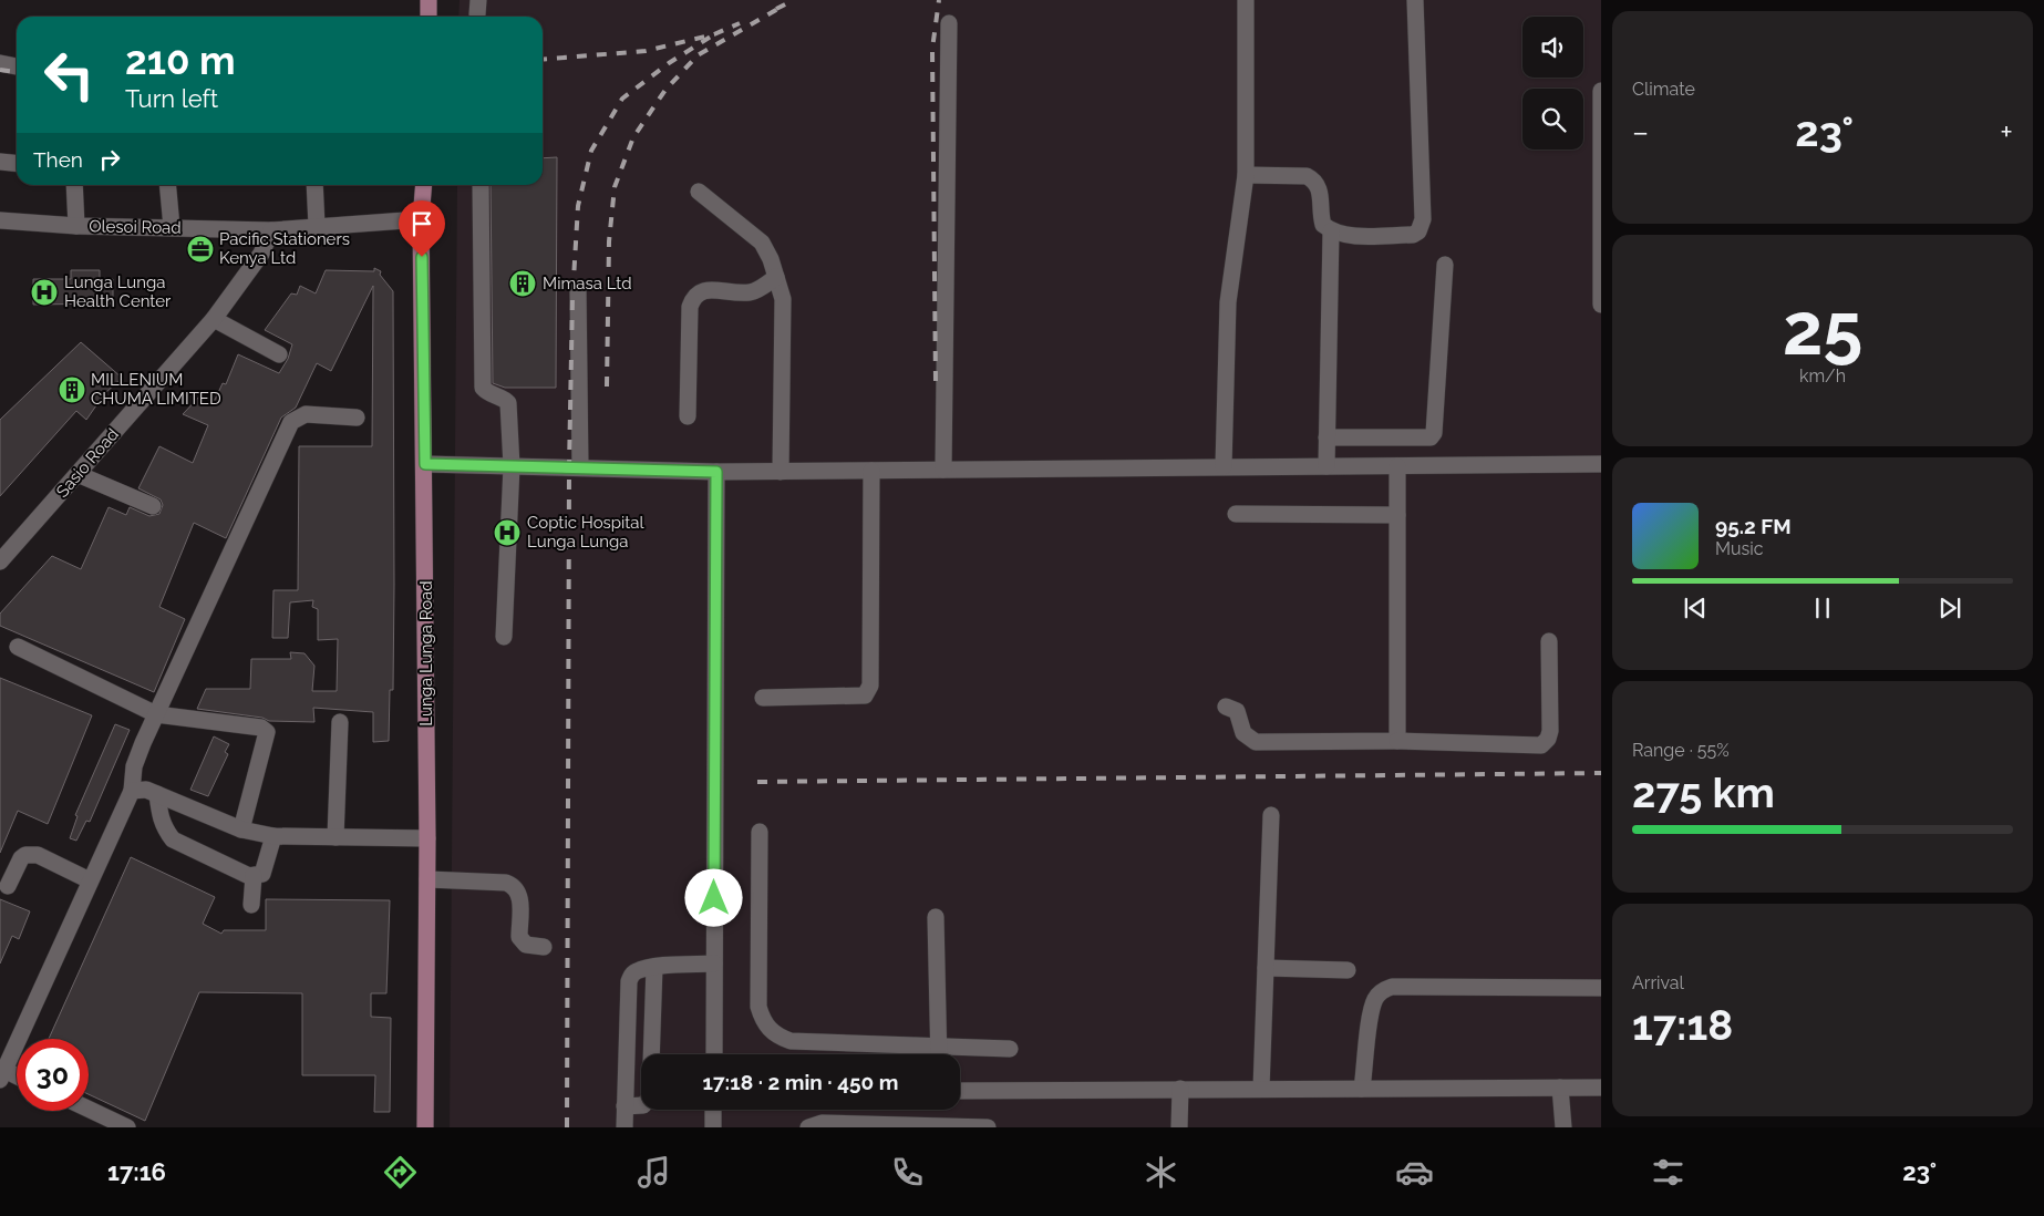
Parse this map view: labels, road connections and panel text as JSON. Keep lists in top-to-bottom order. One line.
{"streets":{"main road":["Lunga Lunga Road"],"street":["Olesoi Road","Sasio Road"]},"crossings":[["Olesoi Road","Sasio Road"],["Olesoi Road","Lunga Lunga Road"]],"places":{"office":["Pacific Stationers Kenya Ltd"],"building":["Mimasa Ltd","MILLENIUM CHUMA LIMITED"],"hospital":["Lunga Lunga Health Center","Coptic Hospital Lunga Lunga"]},"page":{"tile":["Climate",["25","km/h"],["Range · 55%","275 km"],["Arrival","17:18"]],"turn":["210 m","Turn left"],"heat":["−","23°","+"],"then":"Then","song":["95.2 FM","Music"],"limit":"30","trip":"17:18 · 2 min · 450 m","tabs":["17:16","23°"]}}
